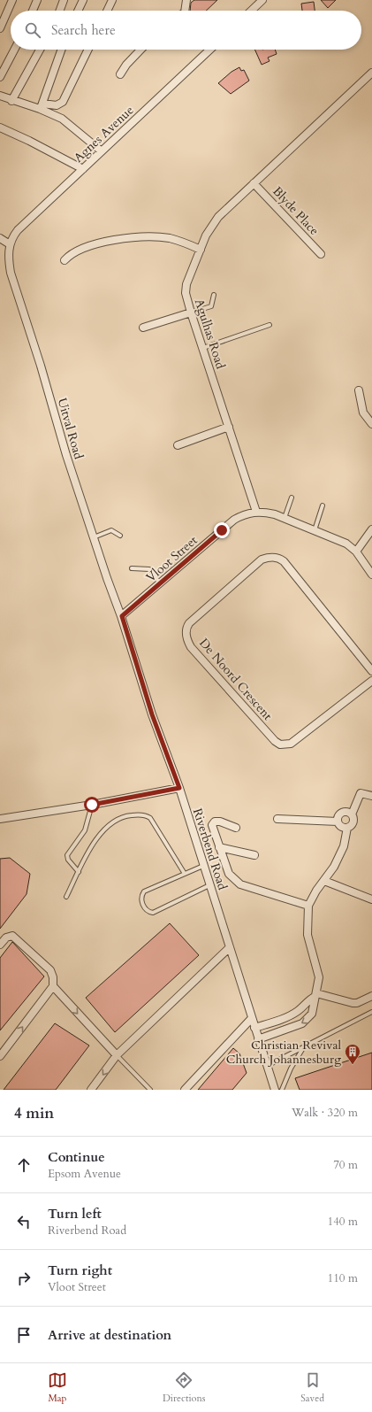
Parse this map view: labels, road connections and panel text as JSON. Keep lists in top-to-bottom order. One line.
{"streets":{"street":["Agnes Avenue","Blyde Place","Agulhas Road","Uitval Road","Vloot Street","De Noord Crescent","Riverbend Road"]},"crossings":[["Agnes Avenue","Uitval Road"],["Blyde Place","Agulhas Road"],["Agulhas Road","Vloot Street"],["Uitval Road","Vloot Street"],["Uitval Road","Riverbend Road"],["Vloot Street","Riverbend Road"]],"places":{"building":["Christian Revival Church Johannesburg"]},"page":{"search":"Search here","heading":["4 min","Walk · 320 m"],"list":[["Continue","Epsom Avenue","70 m"],["Turn left","Riverbend Road","140 m"],["Turn right","Vloot Street","110 m"],"Arrive at destination"],"nav":["Map","Directions","Saved"]}}
